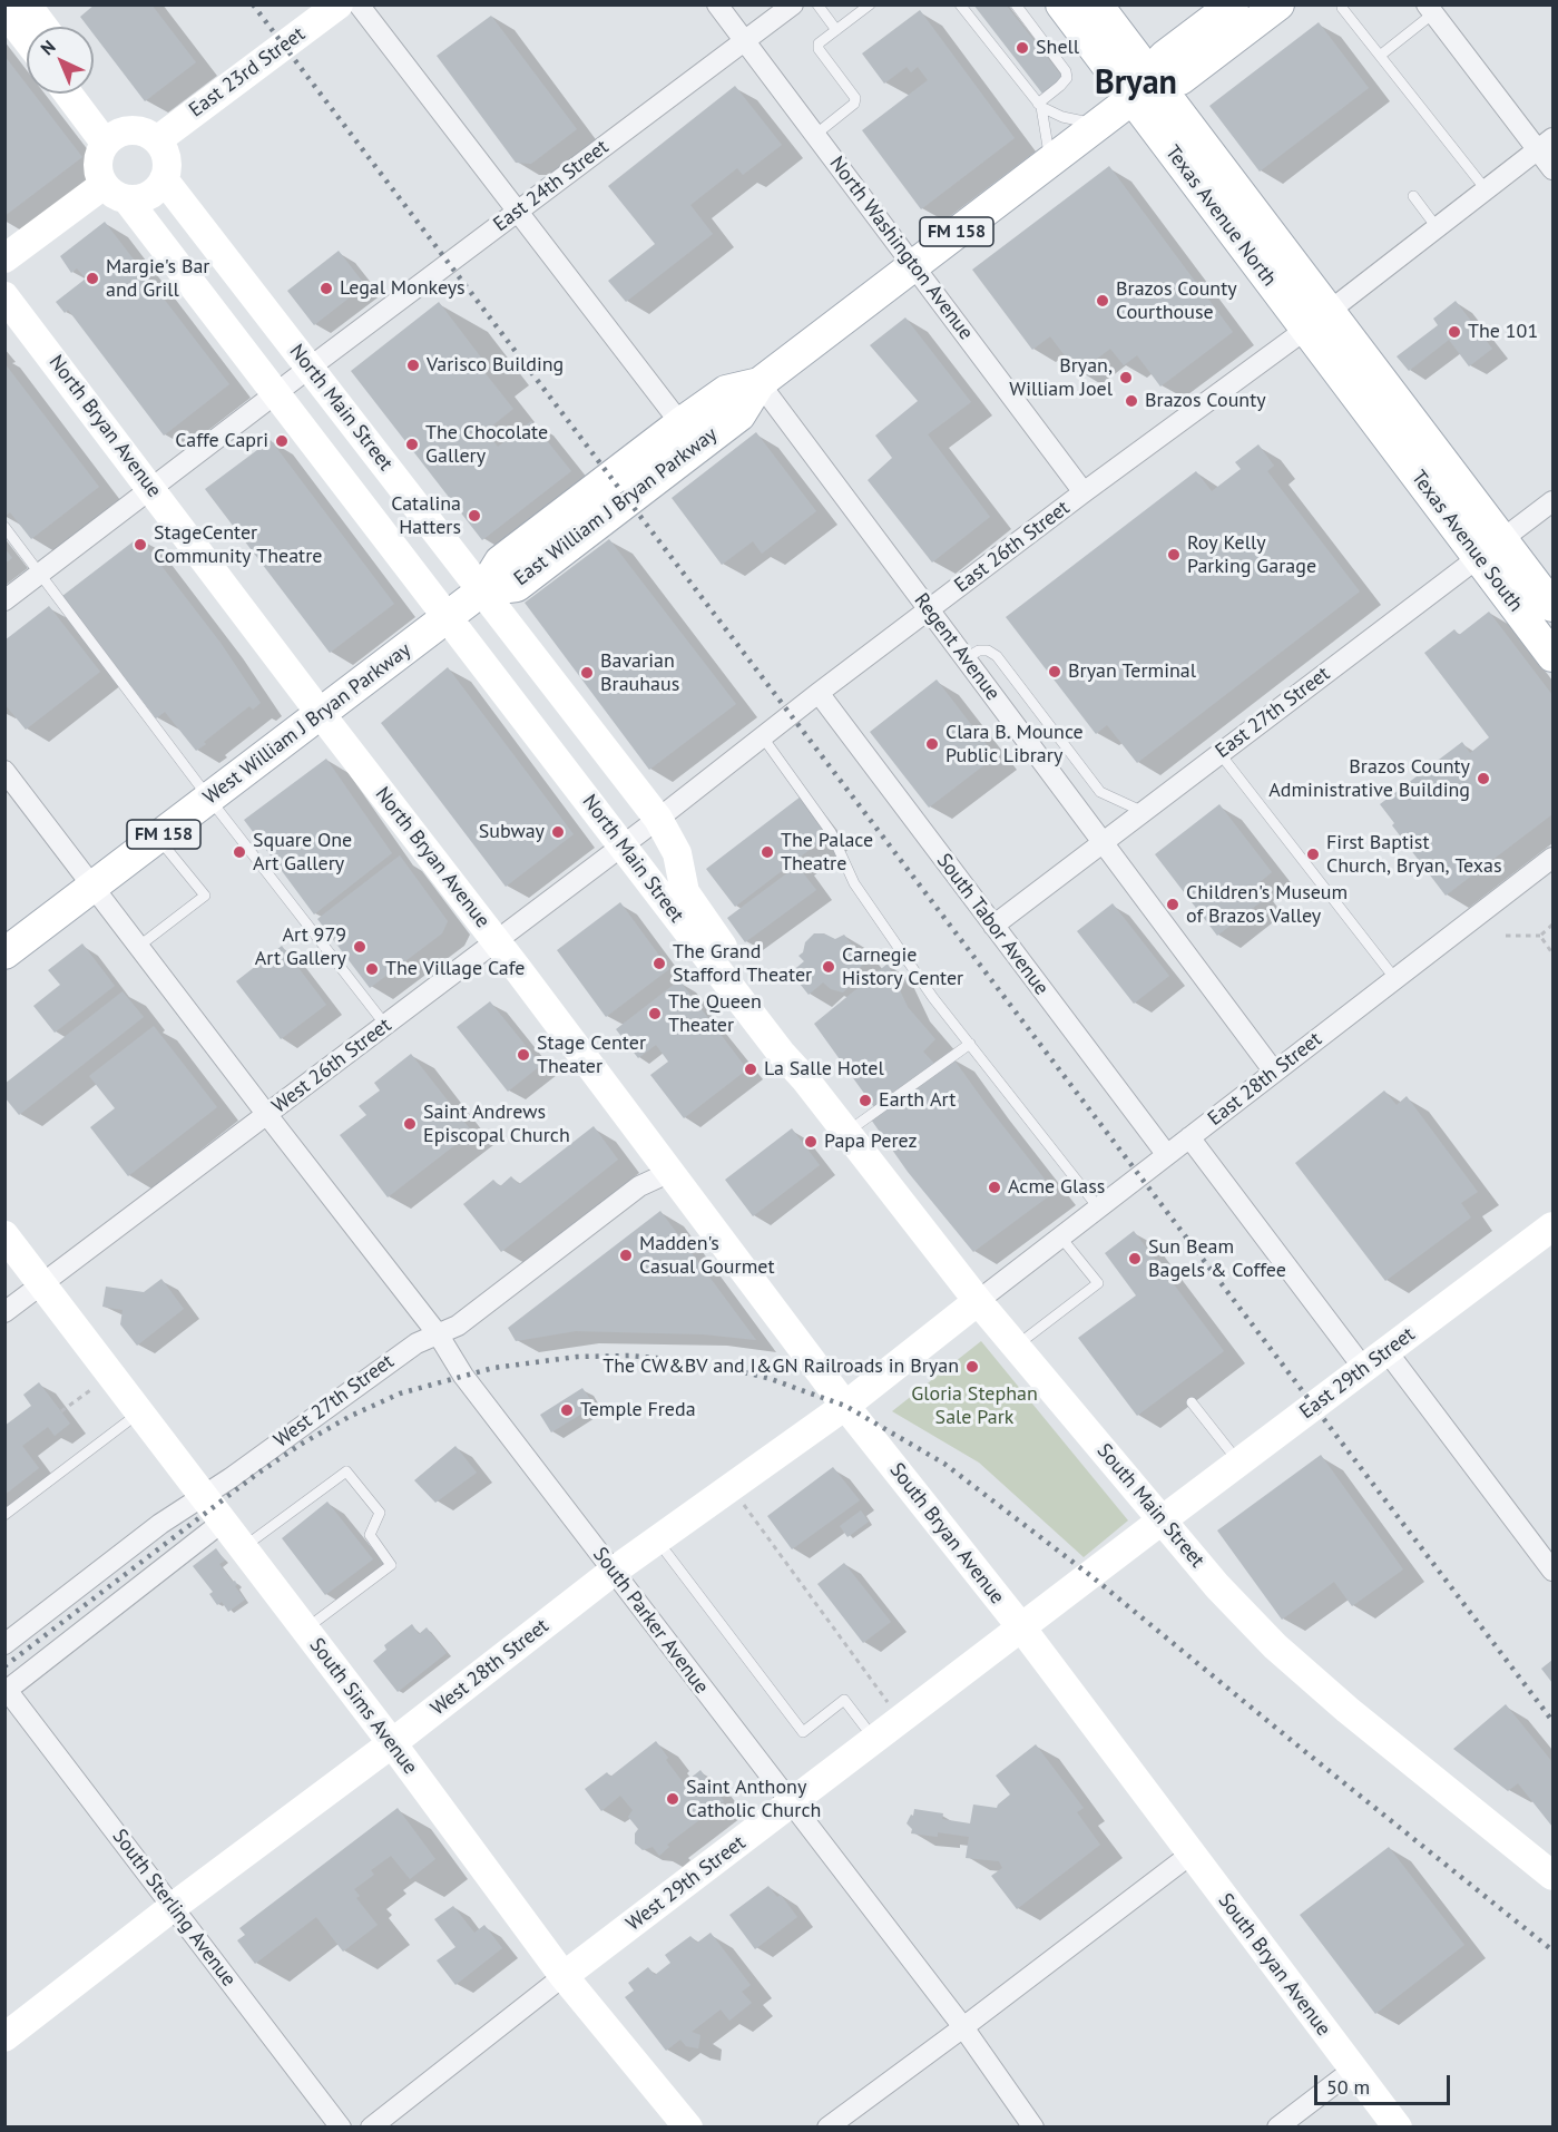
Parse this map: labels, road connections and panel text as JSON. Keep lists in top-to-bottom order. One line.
{"streets":{"main road":["Texas Avenue North","FM 158","East William J Bryan Parkway","Texas Avenue South","West William J Bryan Parkway"],"street":["East 23rd Street","East 24th Street","North Washington Avenue","North Main Street","North Bryan Avenue","East 26th Street","Regent Avenue","East 27th Street","South Tabor Avenue","West 26th Street","East 28th Street","East 29th Street","West 27th Street","South Main Street","South Bryan Avenue","South Parker Avenue","West 28th Street","South Sims Avenue","West 29th Street","South Sterling Avenue"]},"crossings":[["East 23rd Street","North Main Street"],["East 24th Street","North Washington Avenue"],["East 24th Street","North Main Street"],["East 24th Street","North Bryan Avenue"],["Texas Avenue North","East William J Bryan Parkway"],["Texas Avenue North","Texas Avenue South"],["Texas Avenue North","East 26th Street"],["North Washington Avenue","East William J Bryan Parkway"],["North Washington Avenue","East 26th Street"],["North Main Street","East William J Bryan Parkway"],["North Main Street","East 26th Street"],["North Main Street","West William J Bryan Parkway"],["North Main Street","West 26th Street"],["North Main Street","South Main Street"],["North Bryan Avenue","West William J Bryan Parkway"],["North Bryan Avenue","West 26th Street"],["North Bryan Avenue","South Bryan Avenue"],["East William J Bryan Parkway","Regent Avenue"],["East William J Bryan Parkway","West William J Bryan Parkway"],["Texas Avenue South","East 27th Street"],["East 26th Street","Regent Avenue"],["East 26th Street","South Tabor Avenue"],["East 26th Street","West 26th Street"],["Regent Avenue","East 27th Street"],["Regent Avenue","East 28th Street"],["East 27th Street","South Tabor Avenue"],["West William J Bryan Parkway","South Parker Avenue"],["South Tabor Avenue","East 28th Street"],["West 26th Street","South Bryan Avenue"],["West 26th Street","South Parker Avenue"],["West 26th Street","South Sims Avenue"],["East 28th Street","South Main Street"],["East 28th Street","West 28th Street"],["East 29th Street","South Main Street"],["East 29th Street","West 29th Street"],["West 27th Street","South Bryan Avenue"],["West 27th Street","South Parker Avenue"],["West 27th Street","South Sims Avenue"],["South Main Street","West 28th Street"],["South Main Street","West 29th Street"],["South Bryan Avenue","West 28th Street"],["South Bryan Avenue","West 29th Street"],["South Parker Avenue","West 28th Street"],["South Parker Avenue","West 29th Street"],["West 28th Street","South Sims Avenue"],["West 28th Street","South Sterling Avenue"],["South Sims Avenue","West 29th Street"]],"districts":["Bryan"],"parks":["Gloria Stephan Sale Park"],"places":["Shell","Margie's Bar and Grill","Legal Monkeys","Brazos County Courthouse","The 101","Varisco Building","Bryan, William Joel","Brazos County","Caffe Capri","The Chocolate Gallery","Catalina Hatters","StageCenter Community Theatre","Roy Kelly Parking Garage","Bryan Terminal","Bavarian Brauhaus","Clara B. Mounce Public Library","Brazos County Administrative Building","Subway","Square One Art Gallery","The Palace Theatre","First Baptist Church, Bryan, Texas","Children's Museum of Brazos Valley","Art 979 Art Gallery","The Grand Stafford Theater","Carnegie History Center","The Village Cafe","The Queen Theater","Stage Center Theater","La Salle Hotel","Earth Art","Saint Andrews Episcopal Church","Papa Perez","Acme Glass","Madden's Casual Gourmet","Sun Beam Bagels & Coffee","The CW&BV and I&GN Railroads in Bryan","Temple Freda","Saint Anthony Catholic Church"],"scale_bar":"50 m","north":"top left"}
